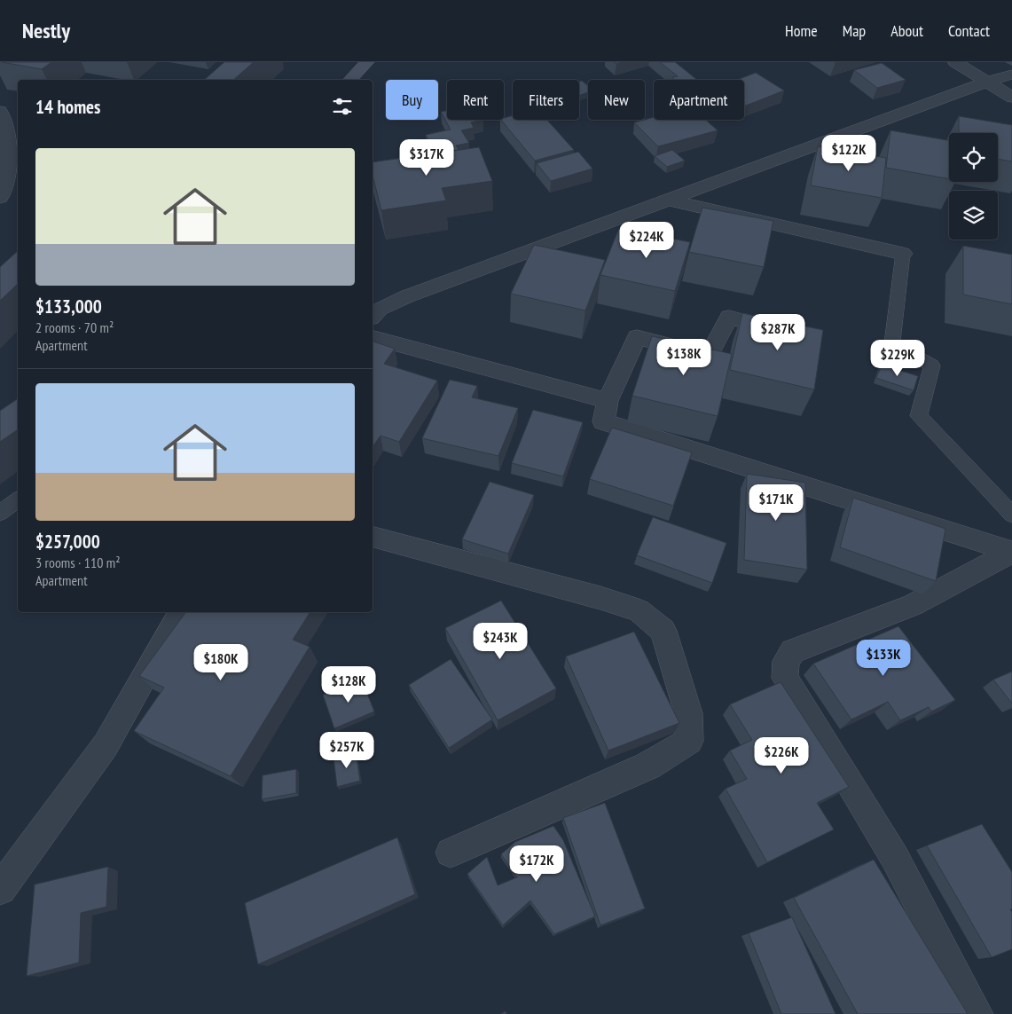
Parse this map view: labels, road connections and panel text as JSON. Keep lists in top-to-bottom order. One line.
{"page":{"header":"Nestly","nav":["Home","Map","About","Contact"],"chip":["Buy","Rent","Filters","New","Apartment"],"heading":"14 homes","list":[{"name":"$133,000","note":"2 rooms · 70 m² · Apartment"},{"name":"$257,000","note":"3 rooms · 110 m² · Apartment"}],"price":["$122K","$317K","$224K","$287K","$138K","$229K","$171K","$243K","$133K","$180K","$128K","$257K","$226K","$172K"]}}
